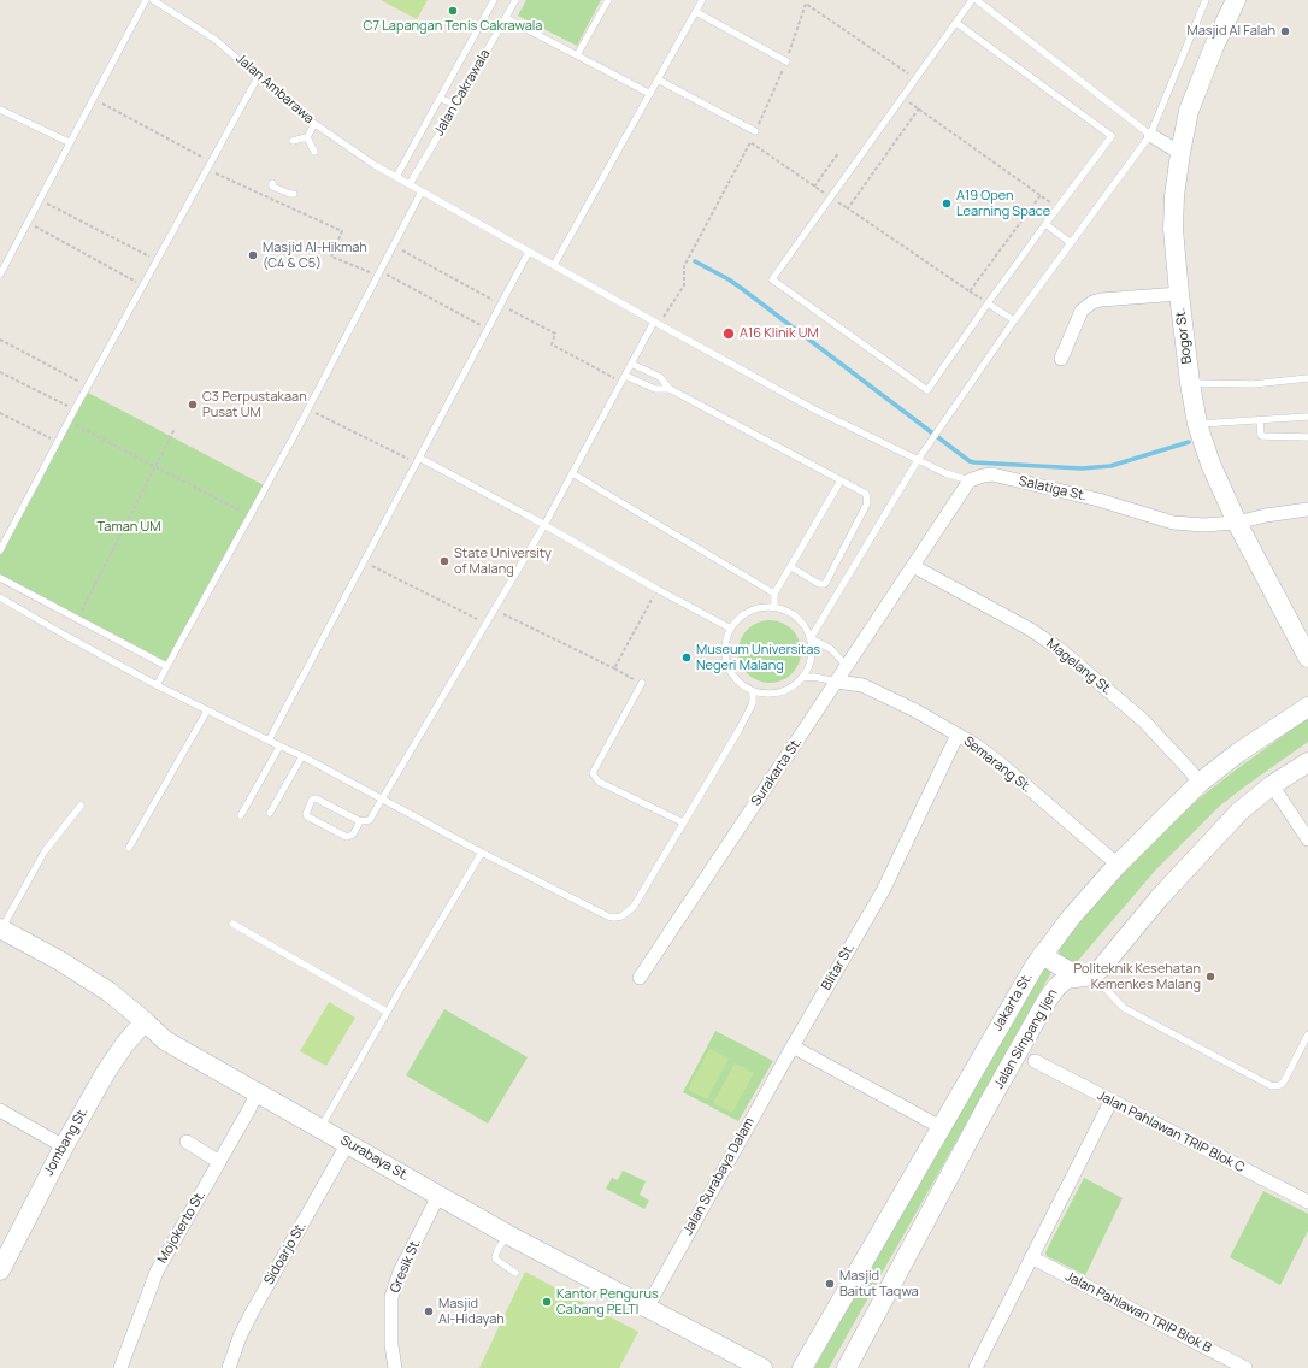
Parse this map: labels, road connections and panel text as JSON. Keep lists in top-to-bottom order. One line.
{"streets":{"main road":["Bogor St.","Jakarta St.","Jalan Simpang Ijen","Jombang St.","Surabaya St."],"street":["Salatiga St.","Magelang St.","Semarang St.","Surakarta St.","Blitar St.","Jalan Pahlawan TRIP Blok C","Jalan Surabaya Dalam","Mojokerto St.","Sidoarjo St.","Gresik St.","Jalan Pahlawan TRIP Blok B"],"lane":["Jalan Ambarawa","Jalan Cakrawala"]},"crossings":[["Jalan Ambarawa","Jalan Cakrawala"],["Jalan Ambarawa","Salatiga St."],["Bogor St.","Salatiga St."],["Magelang St.","Surakarta St."],["Magelang St.","Jakarta St."],["Semarang St.","Blitar St."],["Semarang St.","Jakarta St."],["Blitar St.","Jalan Surabaya Dalam"],["Jombang St.","Surabaya St."],["Surabaya St.","Jalan Surabaya Dalam"],["Surabaya St.","Mojokerto St."],["Surabaya St.","Sidoarjo St."],["Surabaya St.","Gresik St."]],"parks":["Taman UM"],"places":["C7 Lapangan Tenis Cakrawala","Masjid Al Falah","A19 Open Learning Space","Masjid Al-Hikmah (C4 & C5)","A16 Klinik UM","C3 Perpustakaan Pusat UM","State University of Malang","Museum Universitas Negeri Malang","Politeknik Kesehatan Kemenkes Malang","Masjid Baitut Taqwa","Kantor Pengurus Cabang PELTI","Masjid Al-Hidayah"]}
